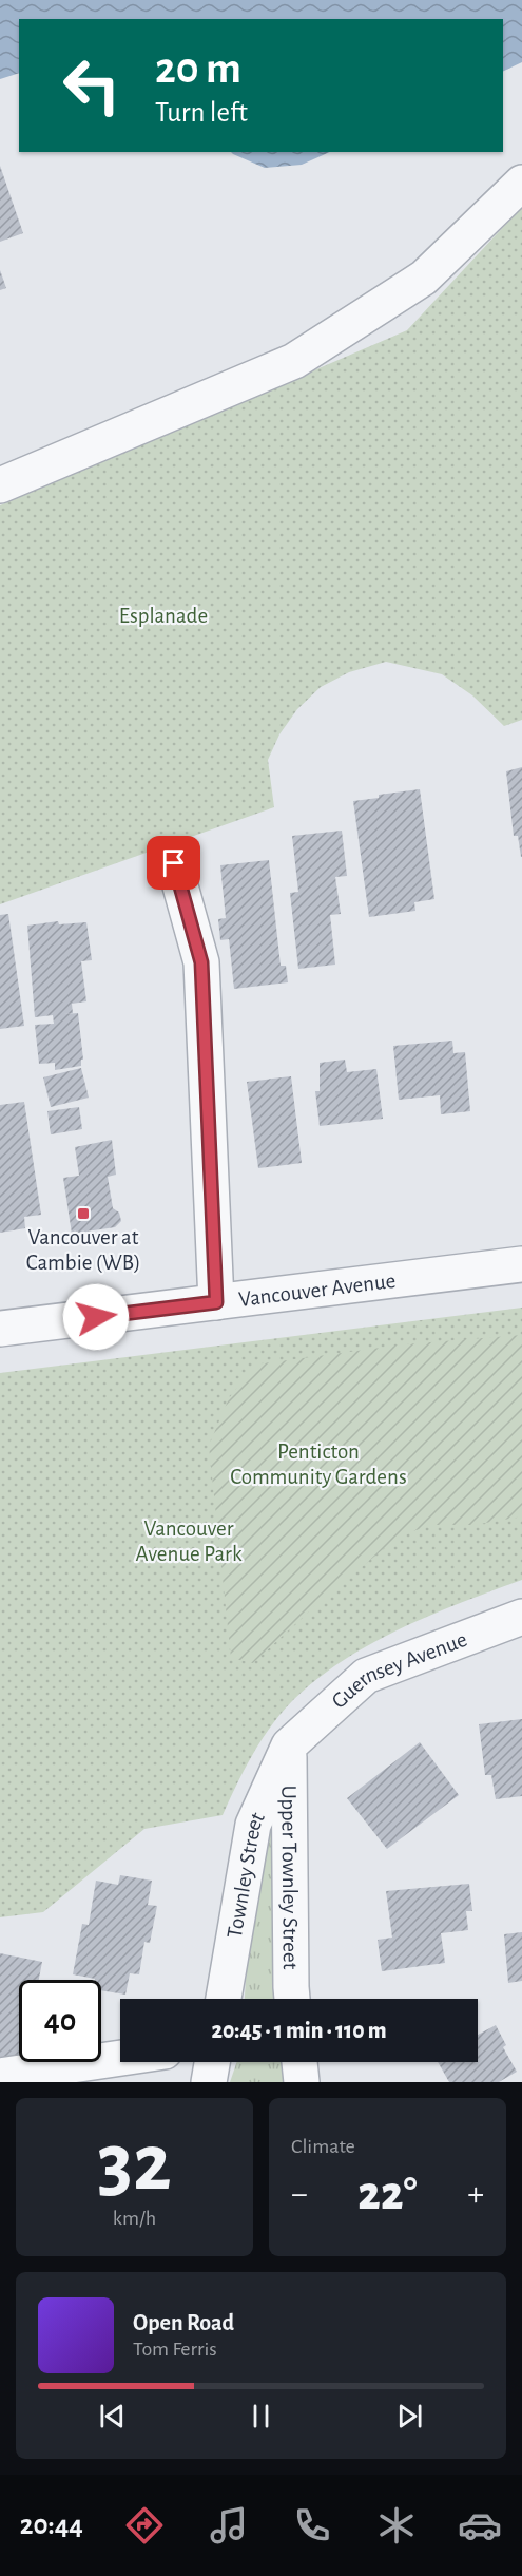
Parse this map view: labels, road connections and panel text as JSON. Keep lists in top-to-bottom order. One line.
{"streets":{"street":["Vancouver Avenue","Guernsey Avenue","Townley Street","Upper Townley Street"]},"crossings":[["Guernsey Avenue","Townley Street"],["Guernsey Avenue","Upper Townley Street"],["Townley Street","Upper Townley Street"]],"parks":["Esplanade","Penticton Community Gardens","Vancouver Avenue Park"],"places":{"transit":["Vancouver at Cambie (WB)"]},"page":{"turn":["20 m","Turn left"],"limit":"40","trip":"20:45 · 1 min · 110 m","tile":[["32","km/h"],"Climate"],"heat":["−","22°","+"],"song":["Open Road","Tom Ferris"],"tabs":"20:44"}}
